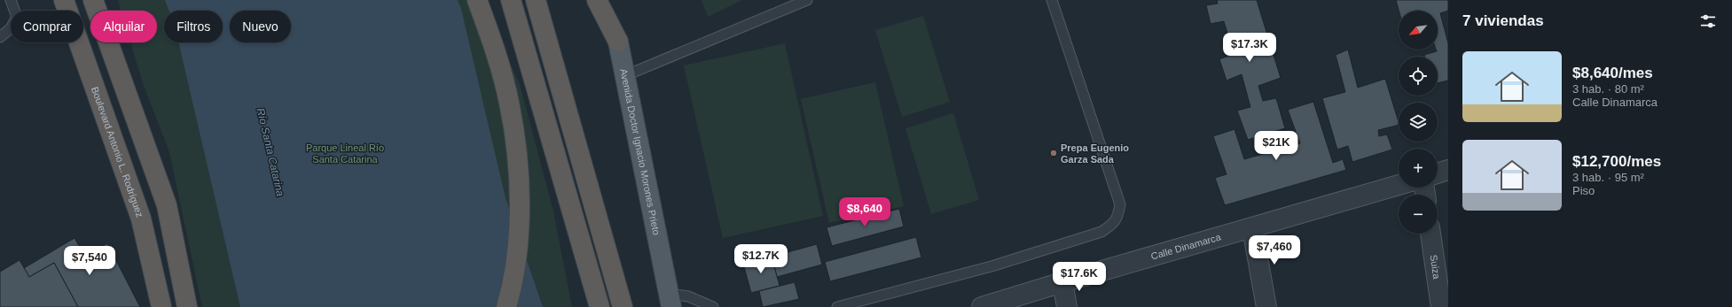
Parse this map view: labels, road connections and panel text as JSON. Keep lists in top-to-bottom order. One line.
{"streets":{"highway":["Avenida Doctor Ignacio Morones Prieto","Boulevard Antonio L. Rodríguez"],"street":["Calle Dinamarca","Suiza"]},"water":["Río Santa Catarina"],"parks":["Parque Lineal Río Santa Catarina"],"places":["Prepa Eugenio Garza Sada"],"north":"bottom left","page":{"heading":"7 viviendas","map_buttons":["+","−"],"chip":["Comprar","Alquilar","Filtros","Nuevo"],"price":["$17.3K","$21K","$8,640","$7,460","$12.7K","$7,540","$17.6K"],"list":[{"name":"$8,640/mes","note":"3 hab. · 80 m² · Calle Dinamarca"},{"name":"$12,700/mes","note":"3 hab. · 95 m² · Piso"}]}}
